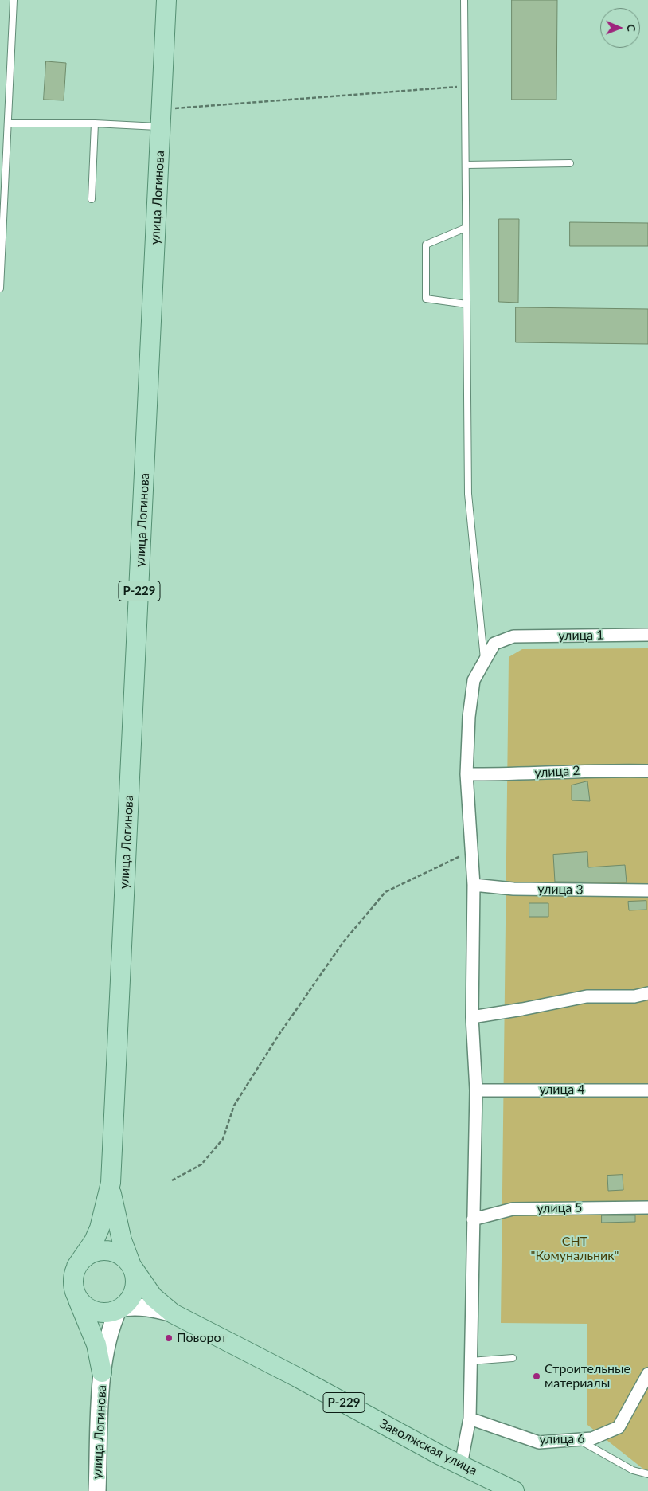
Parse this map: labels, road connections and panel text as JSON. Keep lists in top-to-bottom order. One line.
{"streets":{"main road":["улица Логинова","Р-229","Заволжская улица"],"street":["улица 1","улица 2","улица 3","улица 4","улица 5","улица 6"]},"crossings":[["улица Логинова","Заволжская улица"],["улица 1","улица 2"],["улица 1","улица 3"],["улица 1","улица 4"],["улица 1","улица 5"],["улица 1","улица 6"],["улица 1","Заволжская улица"]],"parks":["СНТ \"Комунальник\""],"places":["Поворот","Строительные материалы"],"north":"right"}
